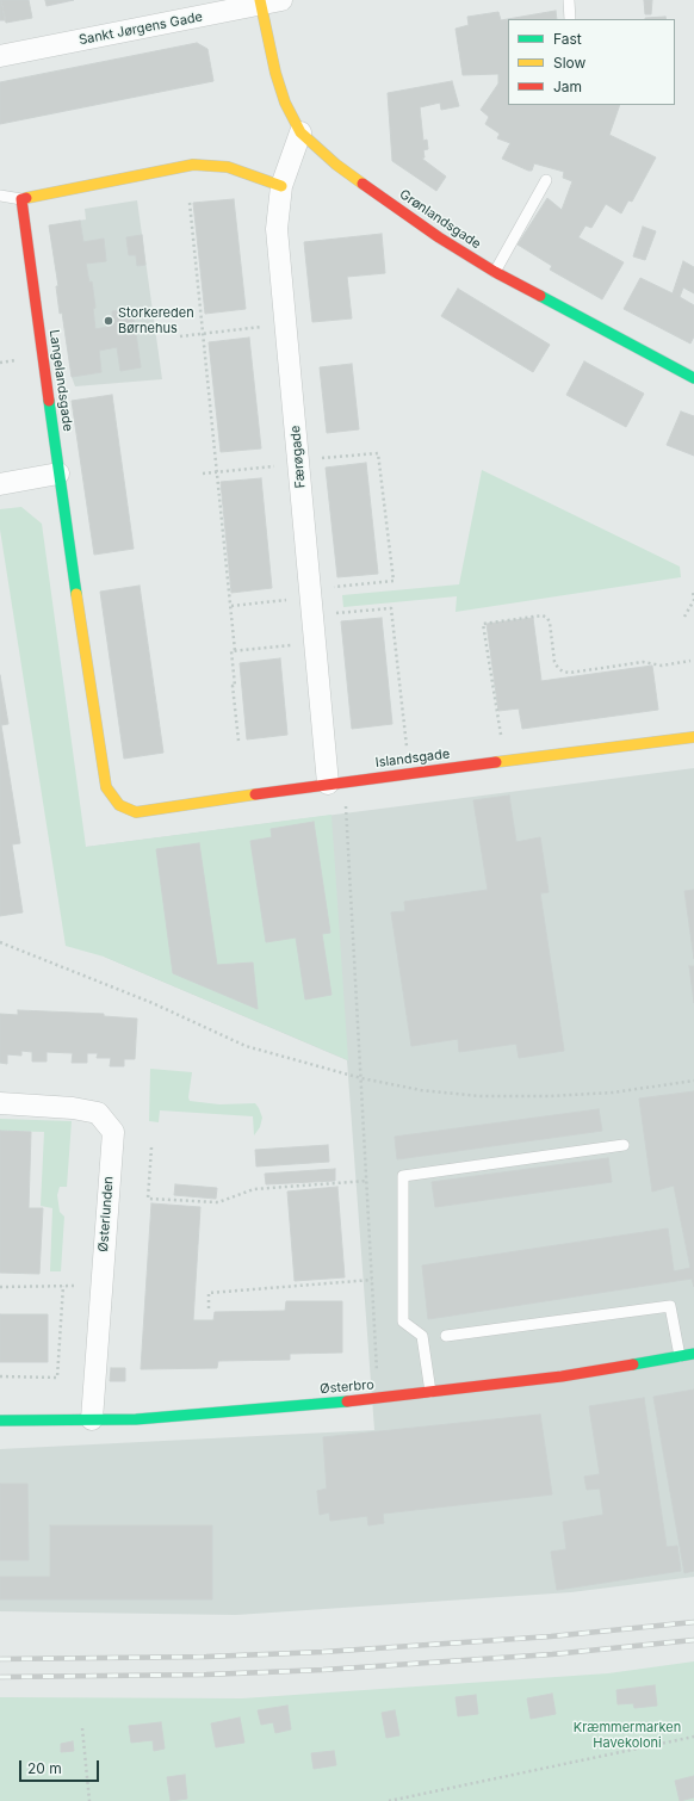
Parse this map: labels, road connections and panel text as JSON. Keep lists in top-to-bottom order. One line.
{"streets":{"street":["Sankt Jørgens Gade","Grønlandsgade","Langelandsgade","Færøgade","Islandsgade","Østerlunden","Østerbro"]},"crossings":[["Sankt Jørgens Gade","Grønlandsgade"],["Grønlandsgade","Færøgade"],["Langelandsgade","Islandsgade"],["Færøgade","Islandsgade"],["Østerlunden","Østerbro"]],"parks":["Kræmmermarken Havekoloni"],"places":["Storkereden Børnehus"],"legend":["Fast","Slow","Jam"],"scale_bar":"20 m"}
